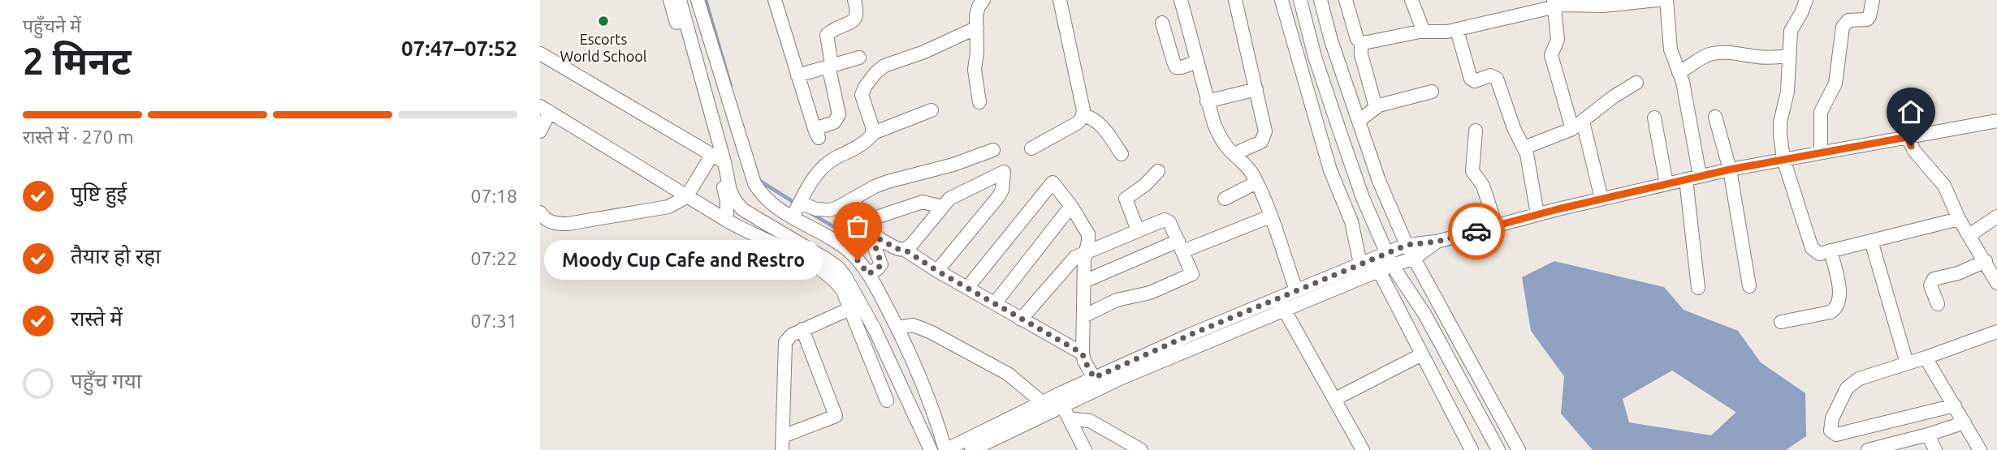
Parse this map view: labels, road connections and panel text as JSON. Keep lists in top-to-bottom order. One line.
{"places":["Escorts World School","Moody Cup Cafe and Restro"],"page":{"heading":["2 मिनट","पहुँचने में","07:47–07:52"],"bar":"रास्ते में · 270 m","list":[["पुष्टि हुई","07:18"],["तैयार हो रहा","07:22"],["रास्ते में","07:31"],"पहुँच गया"],"bubble":"Moody Cup Cafe and Restro"}}
